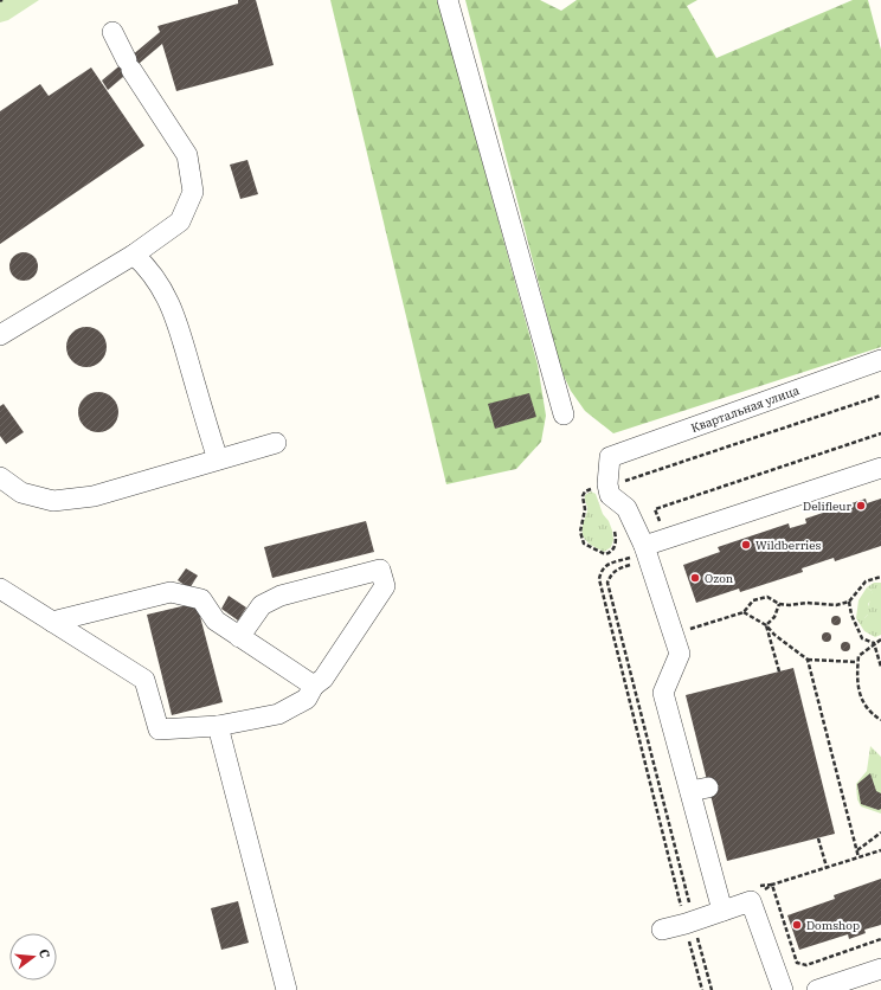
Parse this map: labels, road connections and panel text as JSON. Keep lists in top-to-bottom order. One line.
{"streets":{"street":["Квартальная улица"]},"places":["Delifleur","Wildberries","Ozon","Domshop"],"north":"right"}
